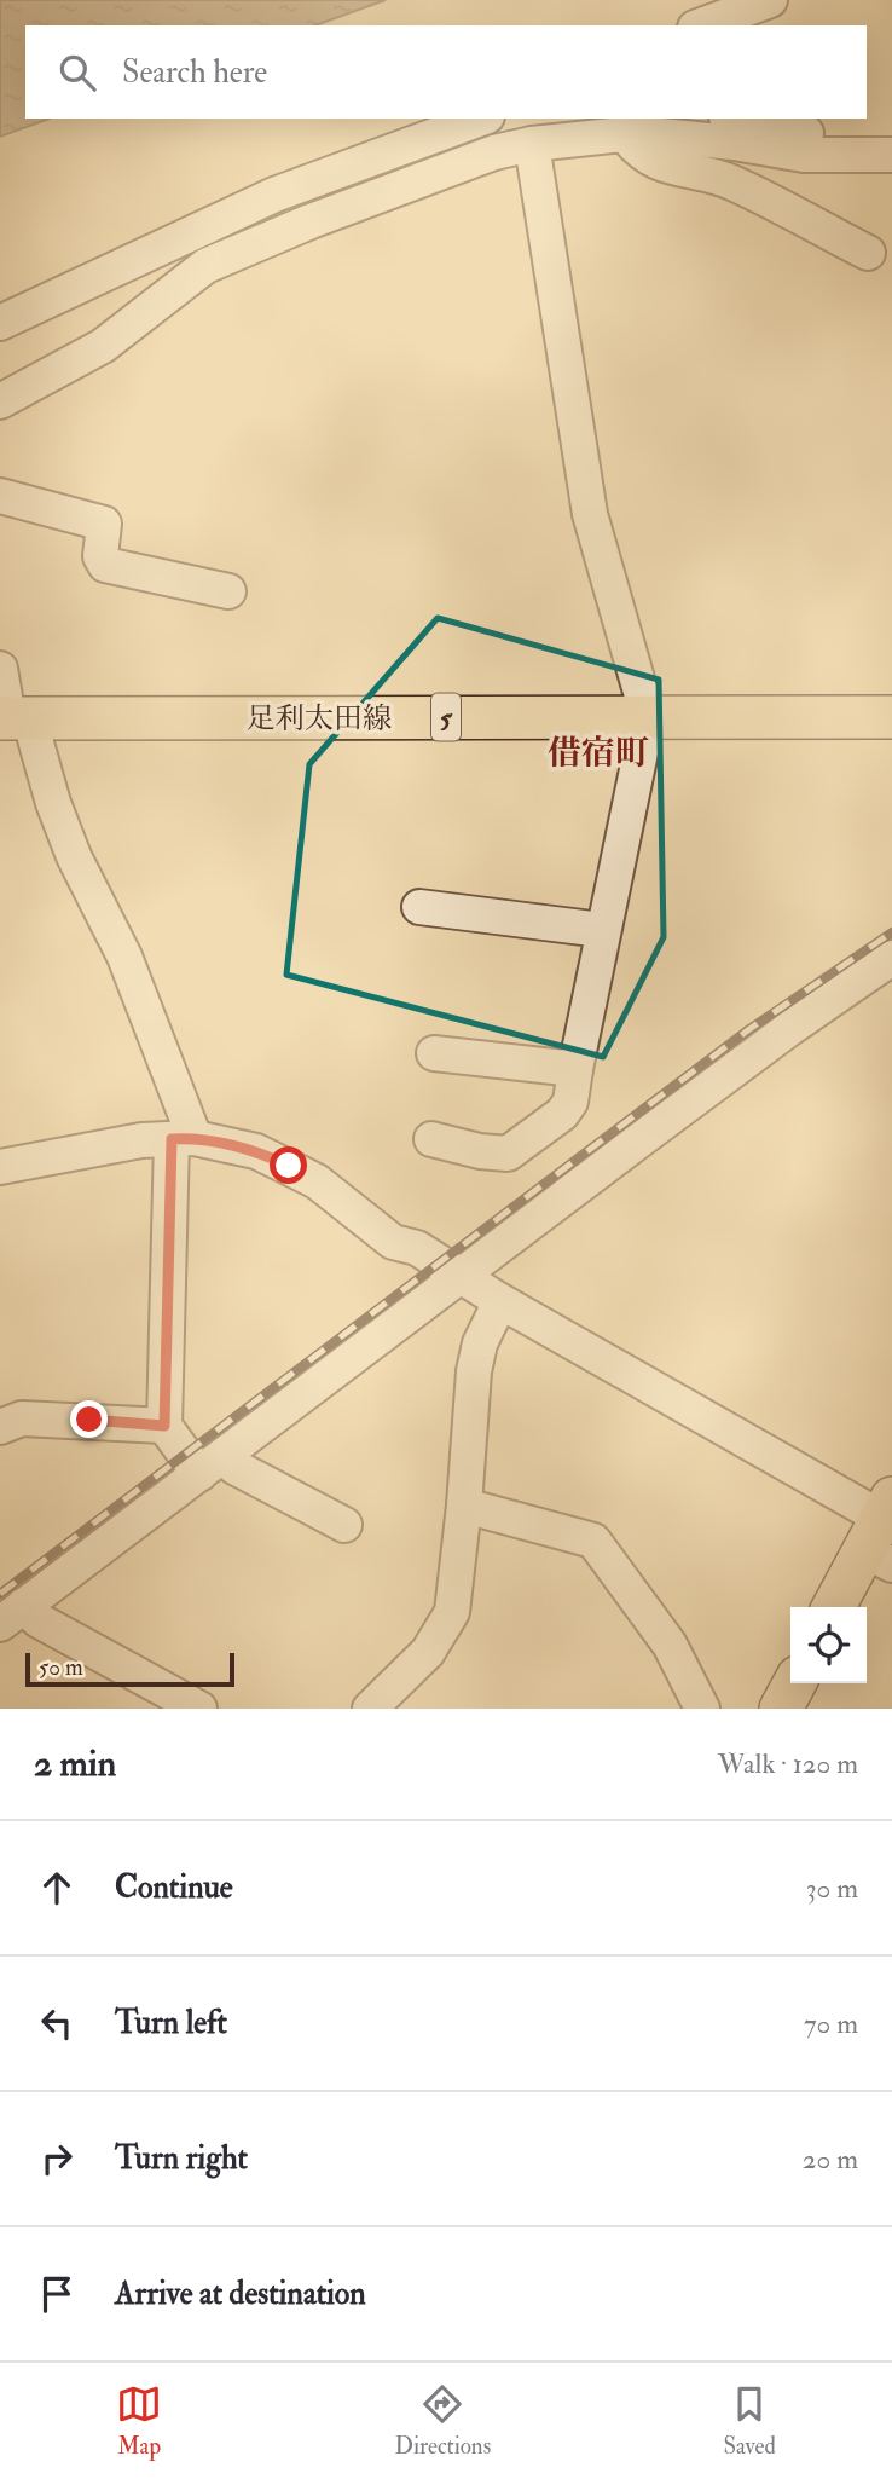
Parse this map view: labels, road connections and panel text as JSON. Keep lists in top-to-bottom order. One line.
{"streets":{"main road":["5","足利太田線"]},"districts":["借宿町"],"scale_bar":"50 m","page":{"search":"Search here","scale":"50 m","heading":["2 min","Walk · 120 m"],"list":[["Continue","30 m"],["Turn left","70 m"],["Turn right","20 m"],"Arrive at destination"],"nav":["Map","Directions","Saved"]}}
